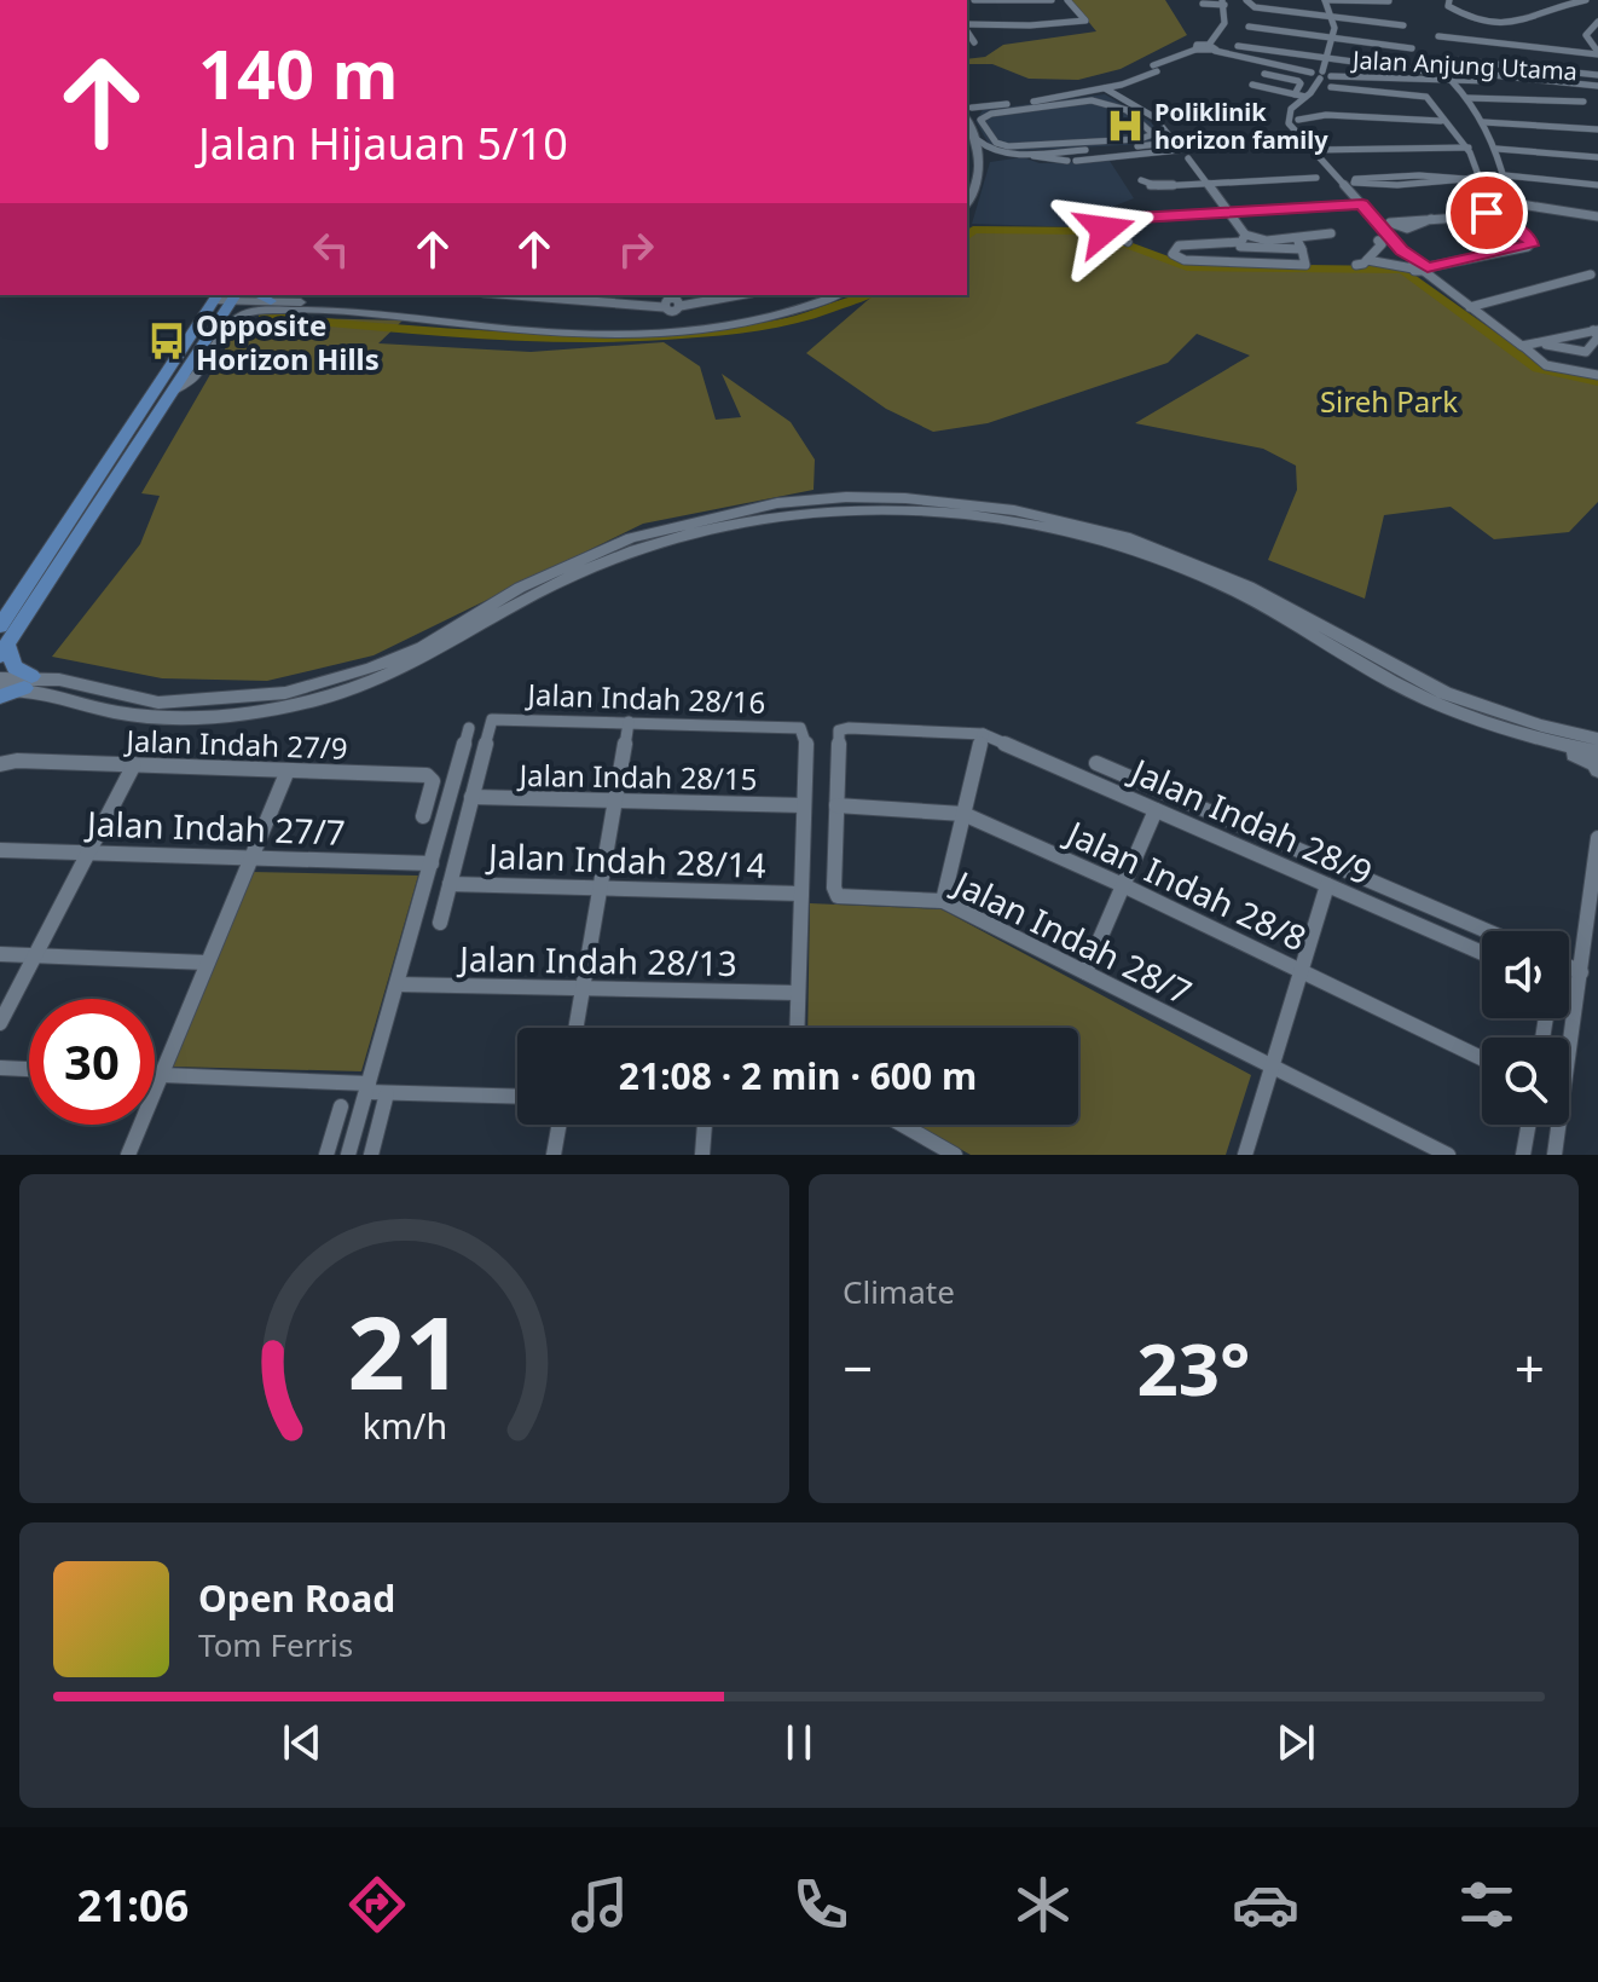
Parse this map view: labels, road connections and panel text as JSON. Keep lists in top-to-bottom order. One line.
{"streets":{"street":["Jalan Anjung Utama","Jalan Indah 28/16","Jalan Indah 27/9","Jalan Indah 28/15","Jalan Indah 28/9","Jalan Indah 27/7","Jalan Indah 28/14","Jalan Indah 28/8","Jalan Indah 28/7","Jalan Indah 28/13"]},"crossings":[["Jalan Indah 28/16","Jalan Indah 28/15"],["Jalan Indah 28/9","Jalan Indah 28/8"],["Jalan Indah 28/9","Jalan Indah 28/7"],["Jalan Indah 28/8","Jalan Indah 28/7"]],"parks":["Sireh Park"],"places":{"hospital":["Poliklinik horizon family"],"bus stop":["Opposite Horizon Hills"]},"page":{"turn":["140 m","Jalan Hijauan 5/10"],"limit":"30","trip":"21:08 · 2 min · 600 m","tile":"Climate","heat":["−","23°","+"],"song":["Open Road","Tom Ferris"],"tabs":"21:06","gauge":["21","km/h"]}}
